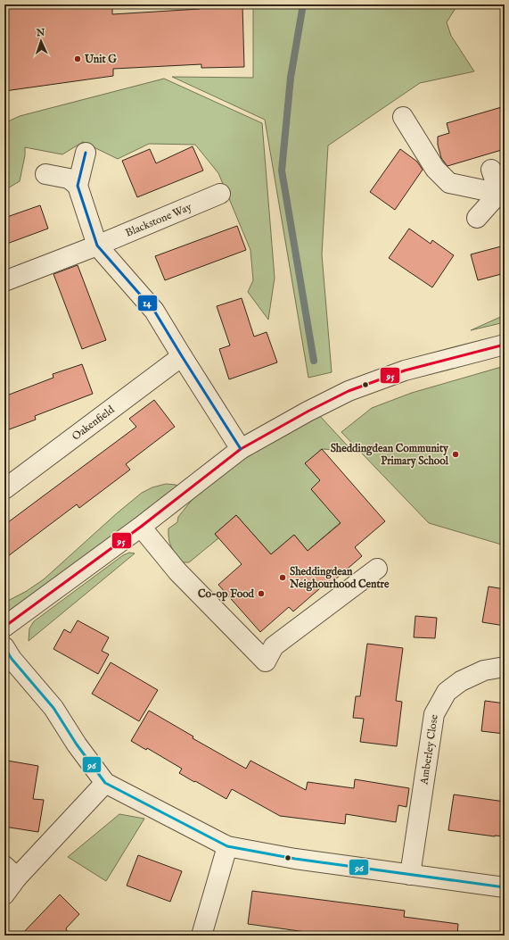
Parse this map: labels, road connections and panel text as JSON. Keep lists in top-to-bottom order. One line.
{"streets":{"street":["Blackstone Way","Oakenfield","Amberley Close"]},"places":["Unit G","Sheddingdean Community Primary School","Sheddingdean Neighourhood Centre","Co-op Food"],"lines":["transit line 14","transit line 95","transit line 96"],"north":"top"}
